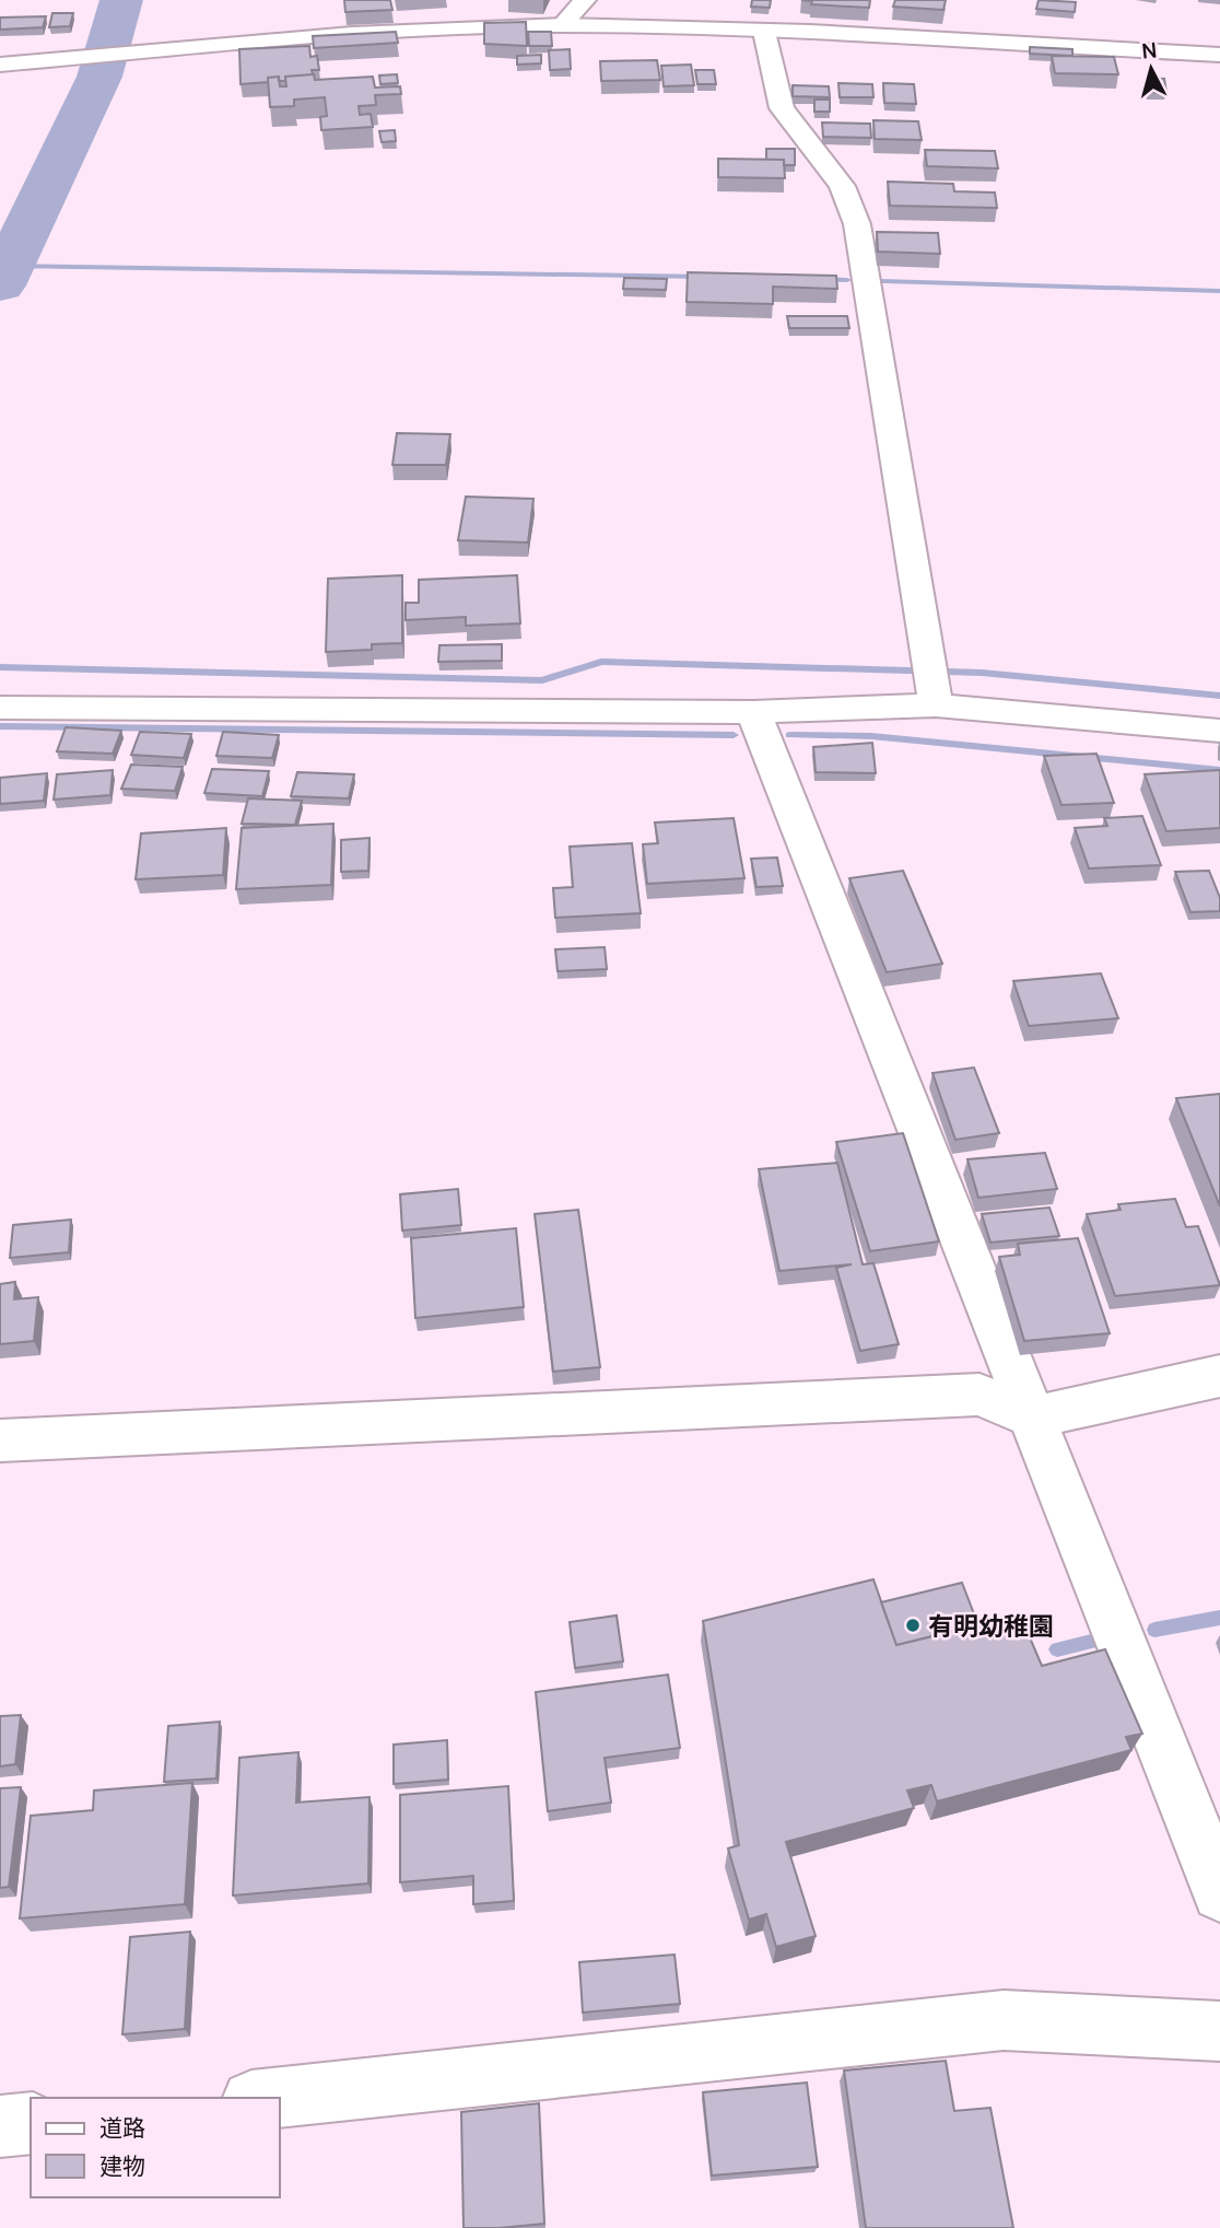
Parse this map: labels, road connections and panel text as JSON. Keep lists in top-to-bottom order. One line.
{"places":["有明幼稚園"],"legend":["道路","建物"],"north":"top"}
